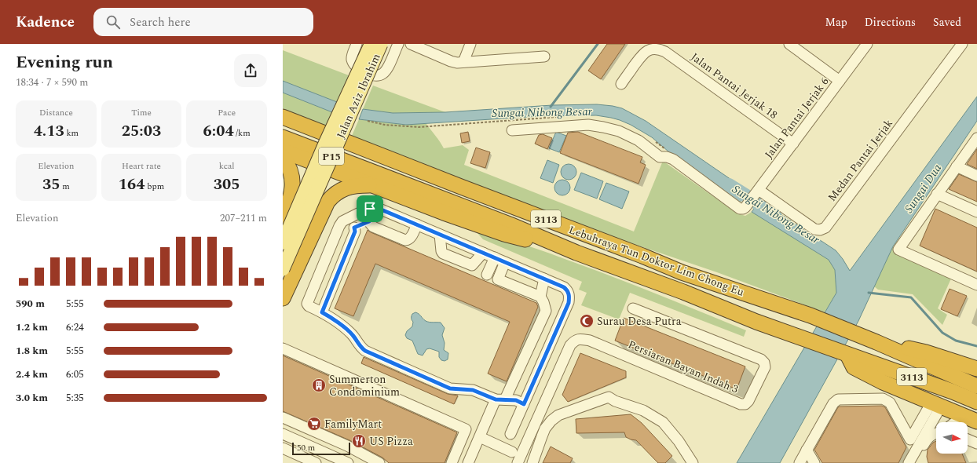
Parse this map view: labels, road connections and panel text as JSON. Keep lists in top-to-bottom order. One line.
{"streets":{"highway":["3113","Lebuhraya Tun Doktor Lim Chong Eu"],"main road":["Jalan Aziz Ibrahim","P15"],"street":["Jalan Pantai Jerjak 18","Jalan Pantai Jerjak 6","Medan Pantai Jerjak","Persiaran Bayan Indah 3"]},"crossings":[["Jalan Pantai Jerjak 18","Jalan Pantai Jerjak 6"],["Jalan Pantai Jerjak 6","Medan Pantai Jerjak"]],"water":["Sungai Nibong Besar","Sungai Dua"],"places":{"mosque":["Surau Desa Putra"],"building":["Summerton Condominium"],"supermarket":["FamilyMart"],"restaurant":["US Pizza"]},"scale_bar":"50 m","north":"right","page":{"header":"Kadence","search":"Search here","nav":["Map","Directions","Saved"],"heading":["Evening run","18:34 · 7 × 590 m"],"stats":[["Distance","4.13 km"],["Time","25:03"],["Pace","6:04 /km"],["Elevation","35 m"],["Heart rate","164 bpm"],["kcal","305"]],"chart":["Elevation","207–211 m"],"list":[{"name":"590 m","note":"5:55"},{"name":"1.2 km","note":"6:24"},{"name":"1.8 km","note":"5:55"},{"name":"2.4 km","note":"6:05"},{"name":"3.0 km","note":"5:35"}],"scale":"50 m"}}
